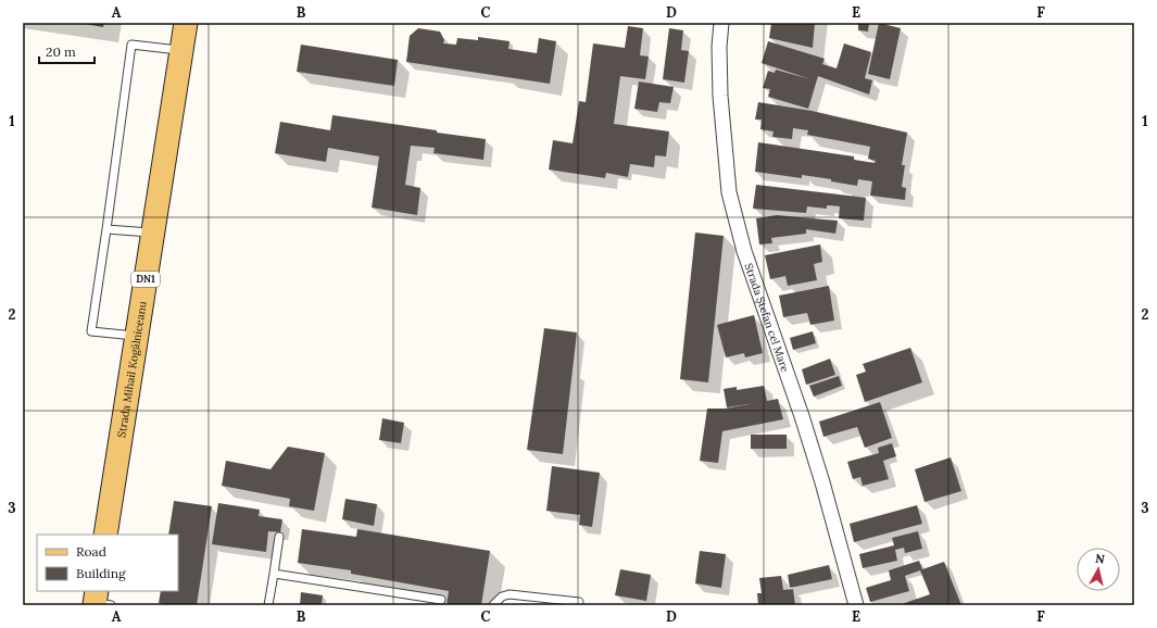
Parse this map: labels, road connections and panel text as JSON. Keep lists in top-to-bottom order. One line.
{"streets":{"main road":["DN1","Strada Mihail Kogălniceanu"],"street":["Strada Ștefan cel Mare"]},"legend":["Road","Building"],"scale_bar":"20 m","north":"top","grid":{"columns":["A","B","C","D","E","F"],"rows":["1","2","3"]}}
